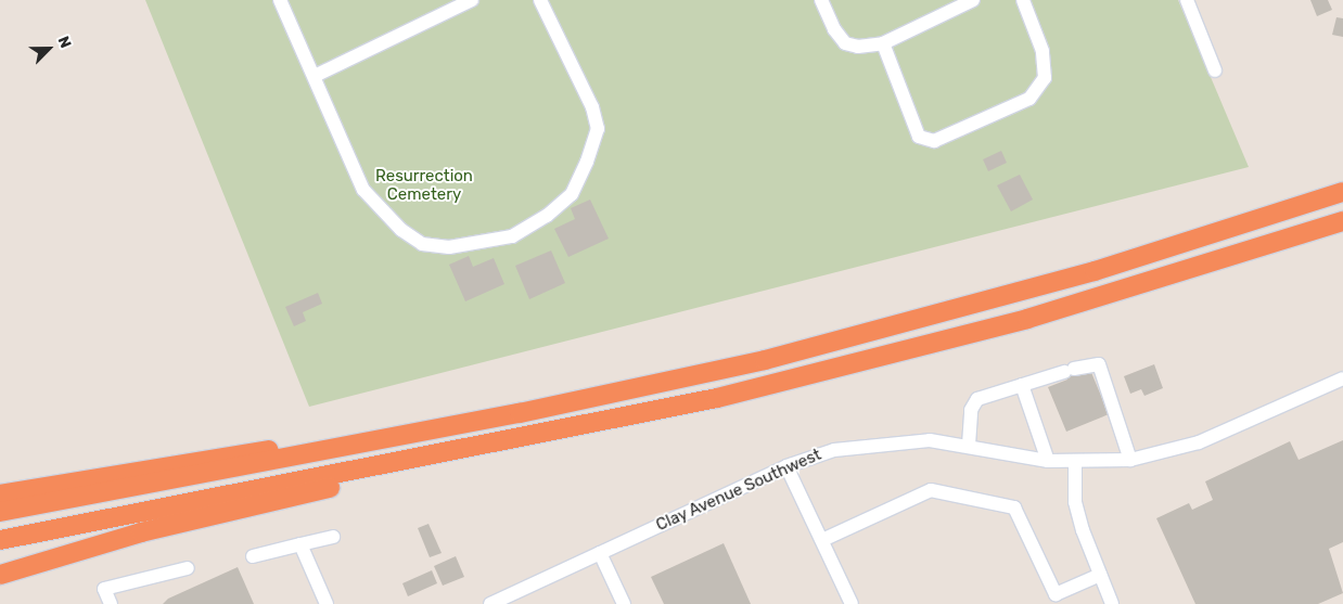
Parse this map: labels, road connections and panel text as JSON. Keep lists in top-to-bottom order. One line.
{"streets":{"street":["Clay Avenue Southwest"]},"parks":["Resurrection Cemetery"],"north":"top right"}
